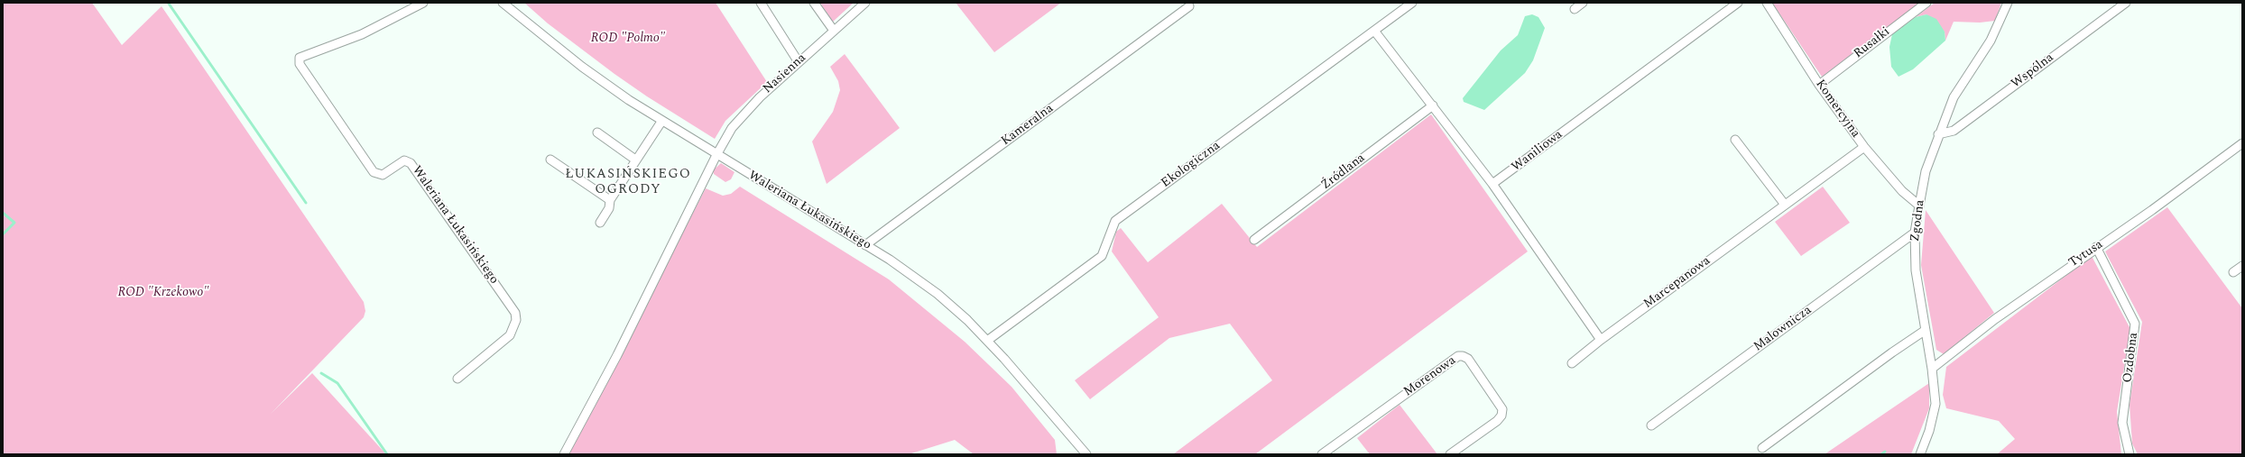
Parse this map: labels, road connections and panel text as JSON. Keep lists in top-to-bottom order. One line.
{"streets":{"street":["Rusałki","Wspólna","Nasienna","Komercyjna","Kameralna","Waniliowa","Ekologiczna","Źródlana","Waleriana Łukasińskiego","Zgodna","Tytusa","Marcepanowa","Malownicza","Ozdobna","Morenowa"]},"crossings":[["Rusałki","Komercyjna"],["Wspólna","Zgodna"],["Nasienna","Waleriana Łukasińskiego"],["Komercyjna","Zgodna"],["Komercyjna","Marcepanowa"],["Kameralna","Waleriana Łukasińskiego"],["Ekologiczna","Waleriana Łukasińskiego"],["Zgodna","Tytusa"],["Zgodna","Malownicza"],["Tytusa","Ozdobna"]],"districts":["ŁUKASIŃSKIEGO OGRODY"],"parks":["ROD \"Polmo\"","ROD \"Krzekowo\""]}
